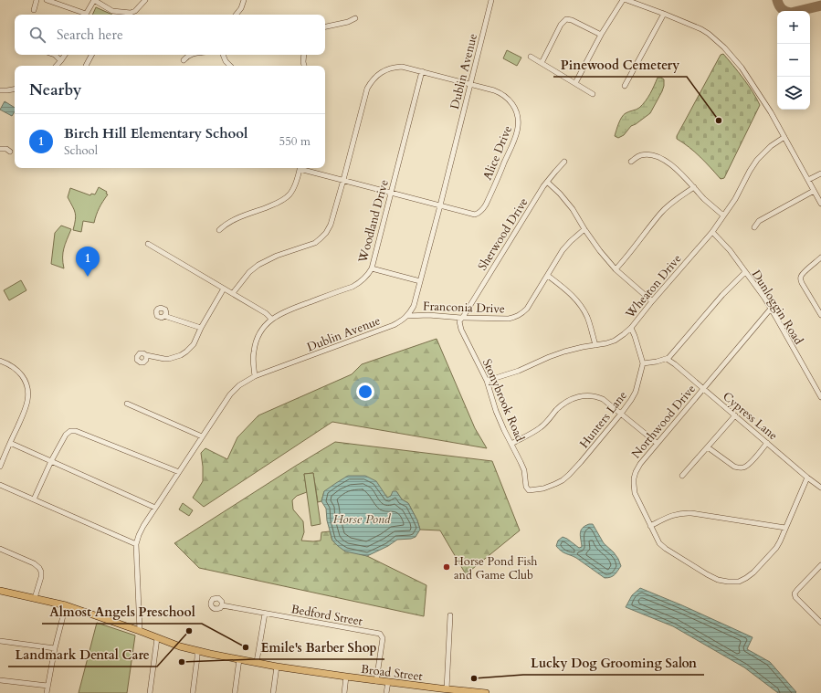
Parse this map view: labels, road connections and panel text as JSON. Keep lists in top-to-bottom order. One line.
{"streets":{"main road":["Broad Street"],"street":["Dublin Avenue","Alice Drive","Woodland Drive","Sherwood Drive","Wheaton Drive","Franconia Drive","Dunloggin Road","Stonybrook Road","Cypress Lane","Hunters Lane","Northwood Drive","Bedford Street"]},"crossings":[["Dublin Avenue","Alice Drive"],["Dublin Avenue","Woodland Drive"],["Dublin Avenue","Franconia Drive"],["Dublin Avenue","Broad Street"],["Sherwood Drive","Franconia Drive"],["Sherwood Drive","Stonybrook Road"],["Wheaton Drive","Dunloggin Road"],["Wheaton Drive","Stonybrook Road"],["Wheaton Drive","Hunters Lane"],["Franconia Drive","Stonybrook Road"],["Dunloggin Road","Northwood Drive"],["Stonybrook Road","Hunters Lane"],["Cypress Lane","Northwood Drive"],["Bedford Street","Broad Street"]],"water":["Horse Pond"],"places":["Pinewood Cemetery","Horse Pond Fish and Game Club","Landmark Dental Care","Almost Angels Preschool","Emile's Barber Shop","Lucky Dog Grooming Salon"],"page":{"map_buttons":["+","−"],"search":"Search here","heading":"Nearby","list":[{"mark":"1","name":"Birch Hill Elementary School","note":"School","value":"550 m"}],"pins":"1"}}
